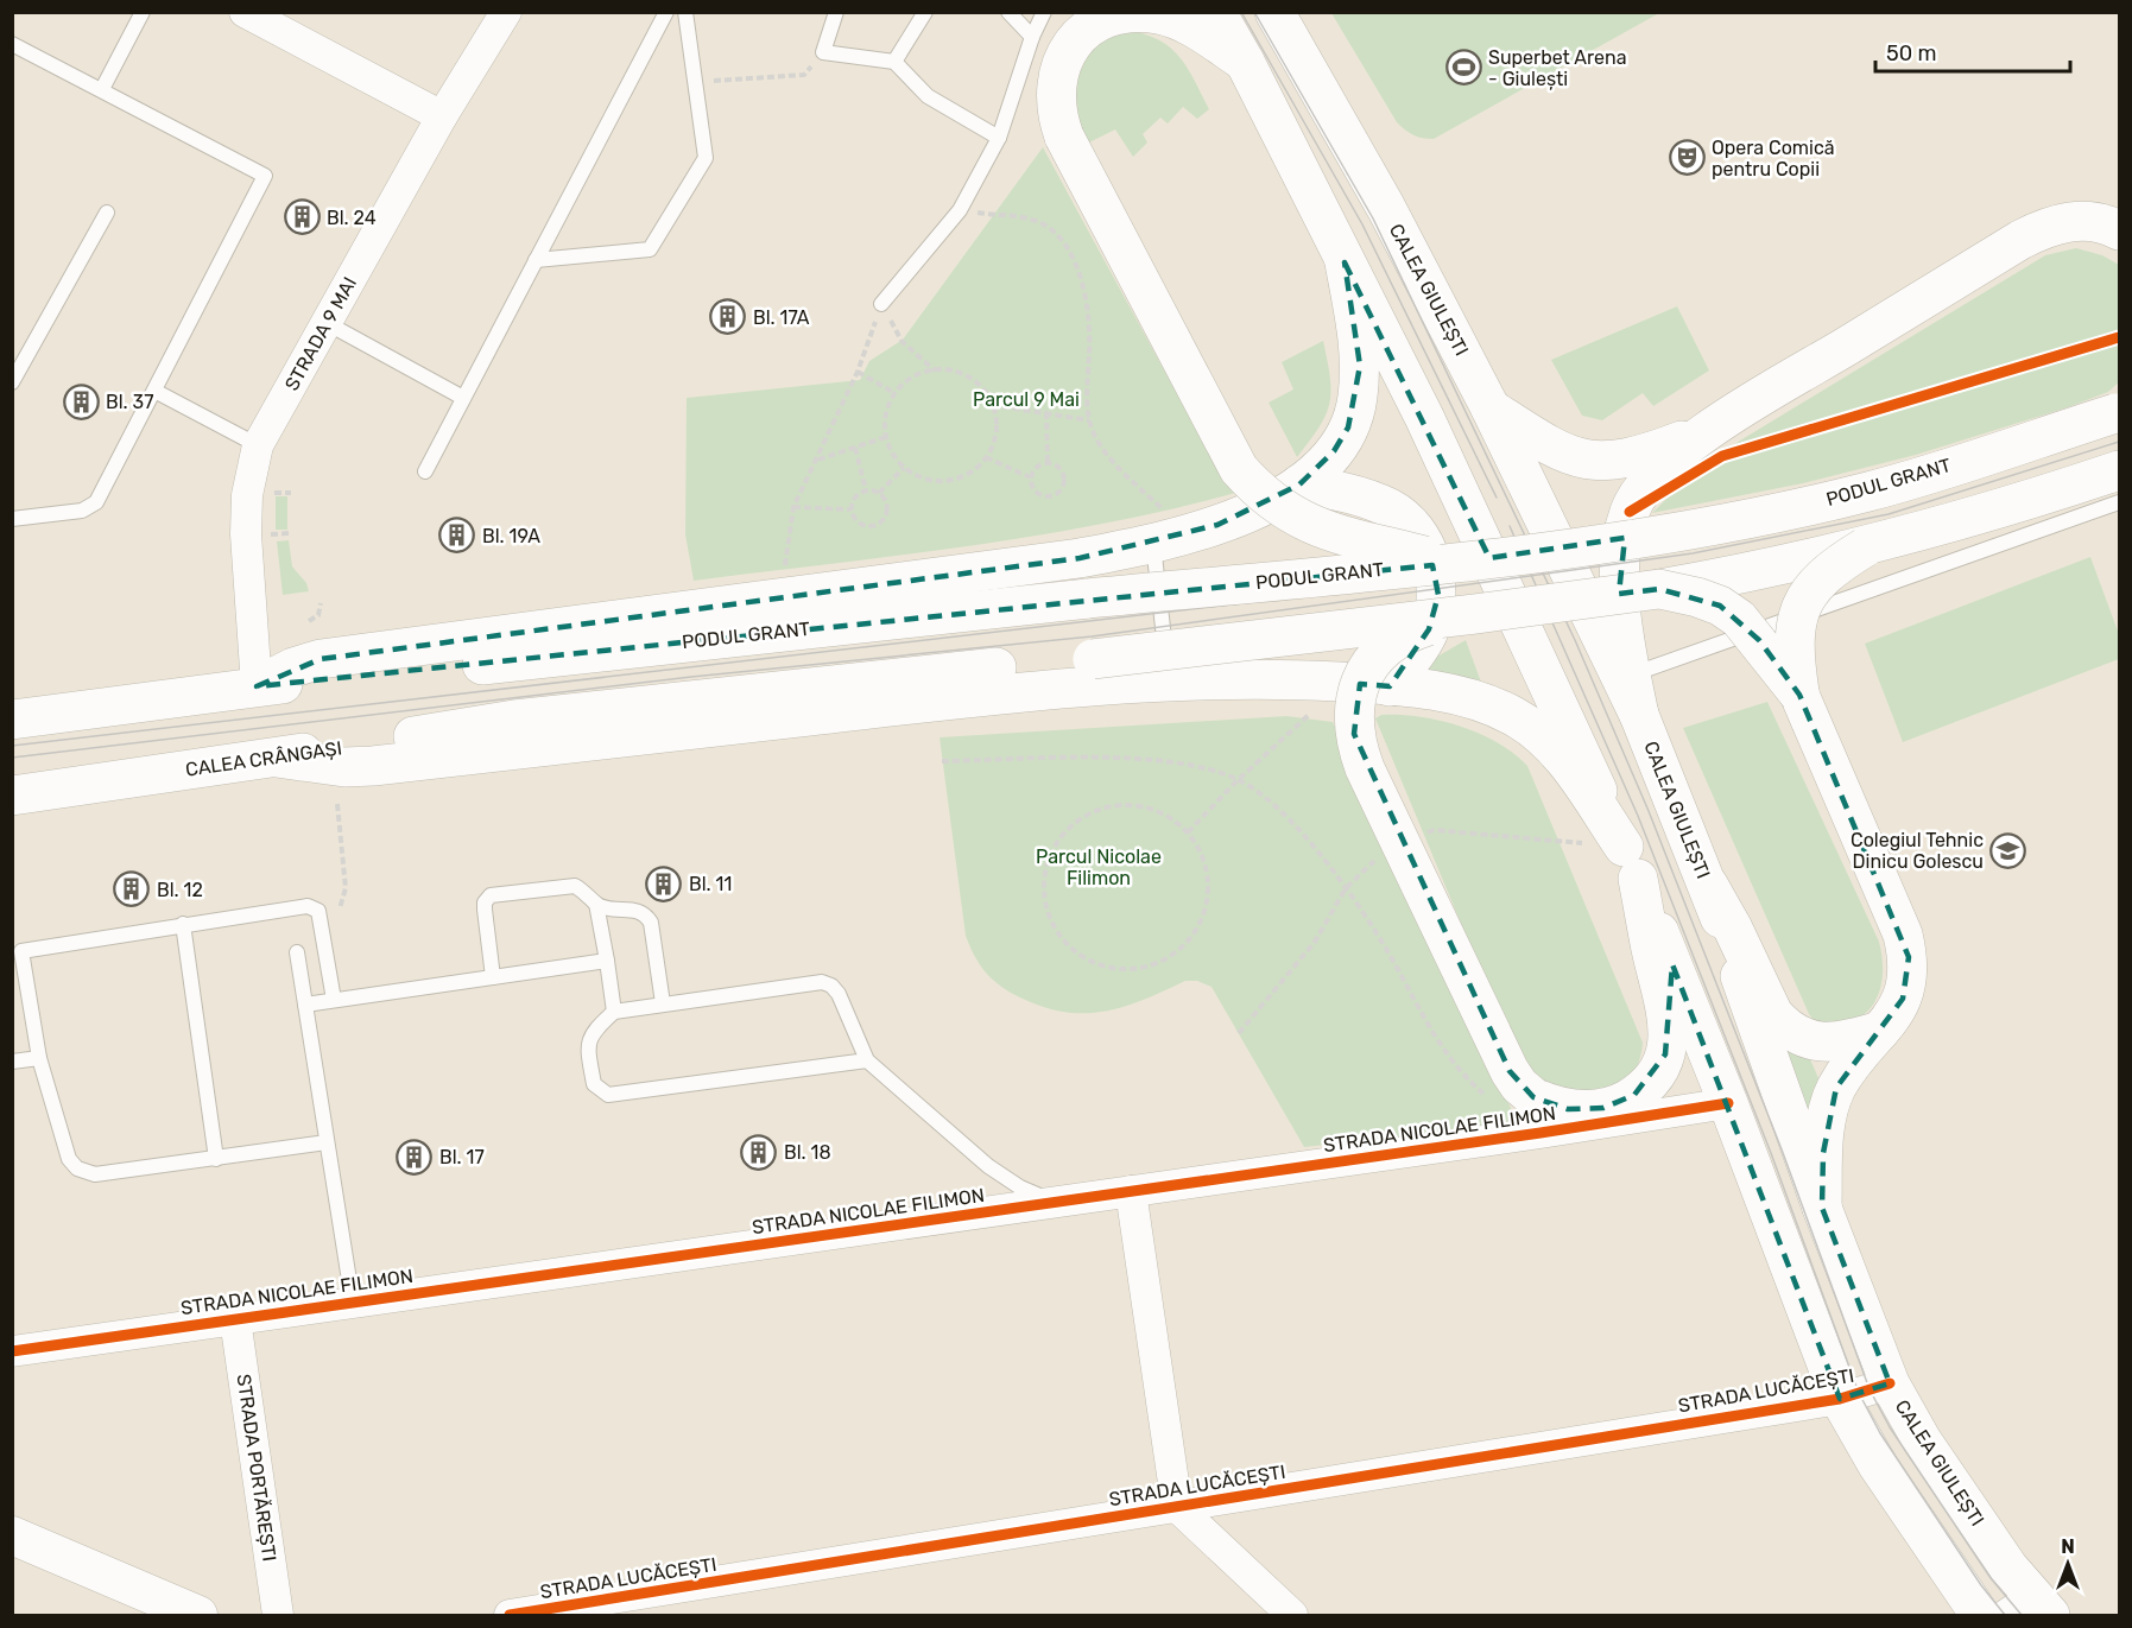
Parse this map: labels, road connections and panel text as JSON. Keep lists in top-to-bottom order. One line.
{"streets":{"main road":["CALEA GIULEȘTI","PODUL GRANT","CALEA CRÂNGAȘI"],"street":["STRADA 9 MAI","STRADA NICOLAE FILIMON","STRADA LUCĂCEȘTI","STRADA PORTĂREȘTI"]},"crossings":[["CALEA GIULEȘTI","STRADA LUCĂCEȘTI"],["STRADA 9 MAI","PODUL GRANT"],["STRADA NICOLAE FILIMON","STRADA PORTĂREȘTI"]],"parks":["Parcul 9 Mai","Parcul Nicolae Filimon"],"places":{"sports":["Superbet Arena - Giulești"],"theatre":["Opera Comică pentru Copii"],"building":["Bl. 24","Bl. 17A","Bl. 37","Bl. 19A","Bl. 11","Bl. 12","Bl. 18","Bl. 17"],"school or university":["Colegiul Tehnic Dinicu Golescu"]},"scale_bar":"50 m","north":"top"}
